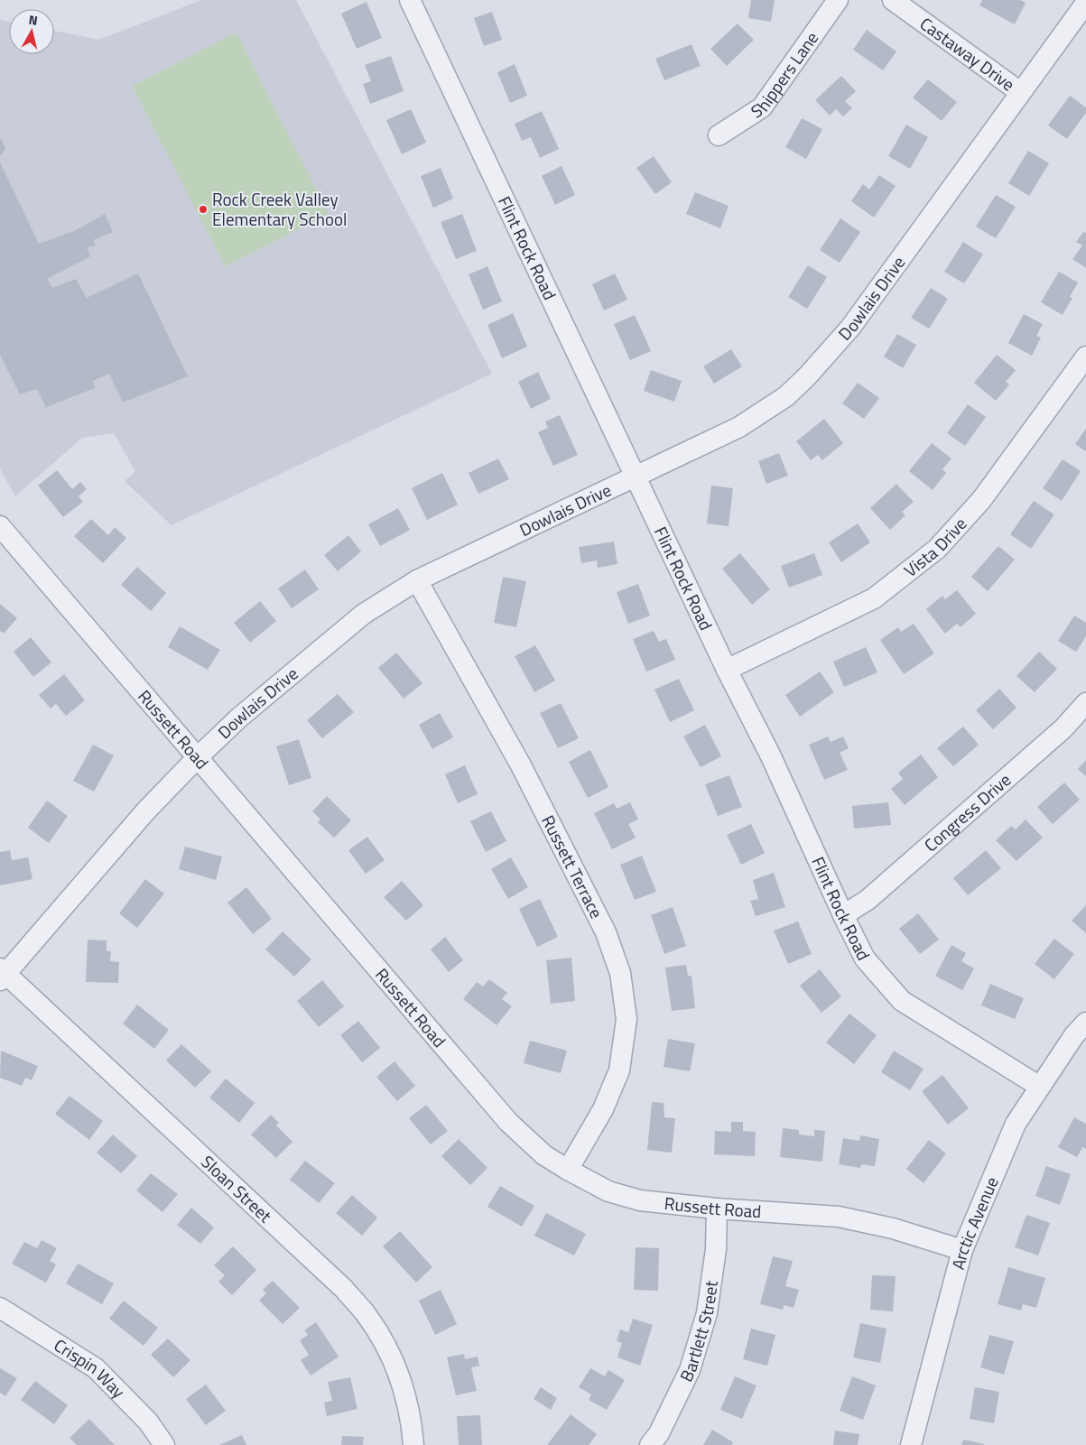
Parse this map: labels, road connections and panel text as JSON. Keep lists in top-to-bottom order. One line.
{"streets":{"street":["Castaway Drive","Shippers Lane","Flint Rock Road","Dowlais Drive","Vista Drive","Russett Road","Congress Drive","Russett Terrace","Sloan Street","Arctic Avenue","Bartlett Street","Crispin Way"]},"crossings":[["Castaway Drive","Dowlais Drive"],["Flint Rock Road","Dowlais Drive"],["Flint Rock Road","Vista Drive"],["Flint Rock Road","Congress Drive"],["Flint Rock Road","Arctic Avenue"],["Dowlais Drive","Russett Road"],["Dowlais Drive","Russett Terrace"],["Dowlais Drive","Sloan Street"],["Russett Road","Russett Terrace"],["Russett Road","Arctic Avenue"],["Russett Road","Bartlett Street"]],"places":["Rock Creek Valley Elementary School"],"north":"top"}
